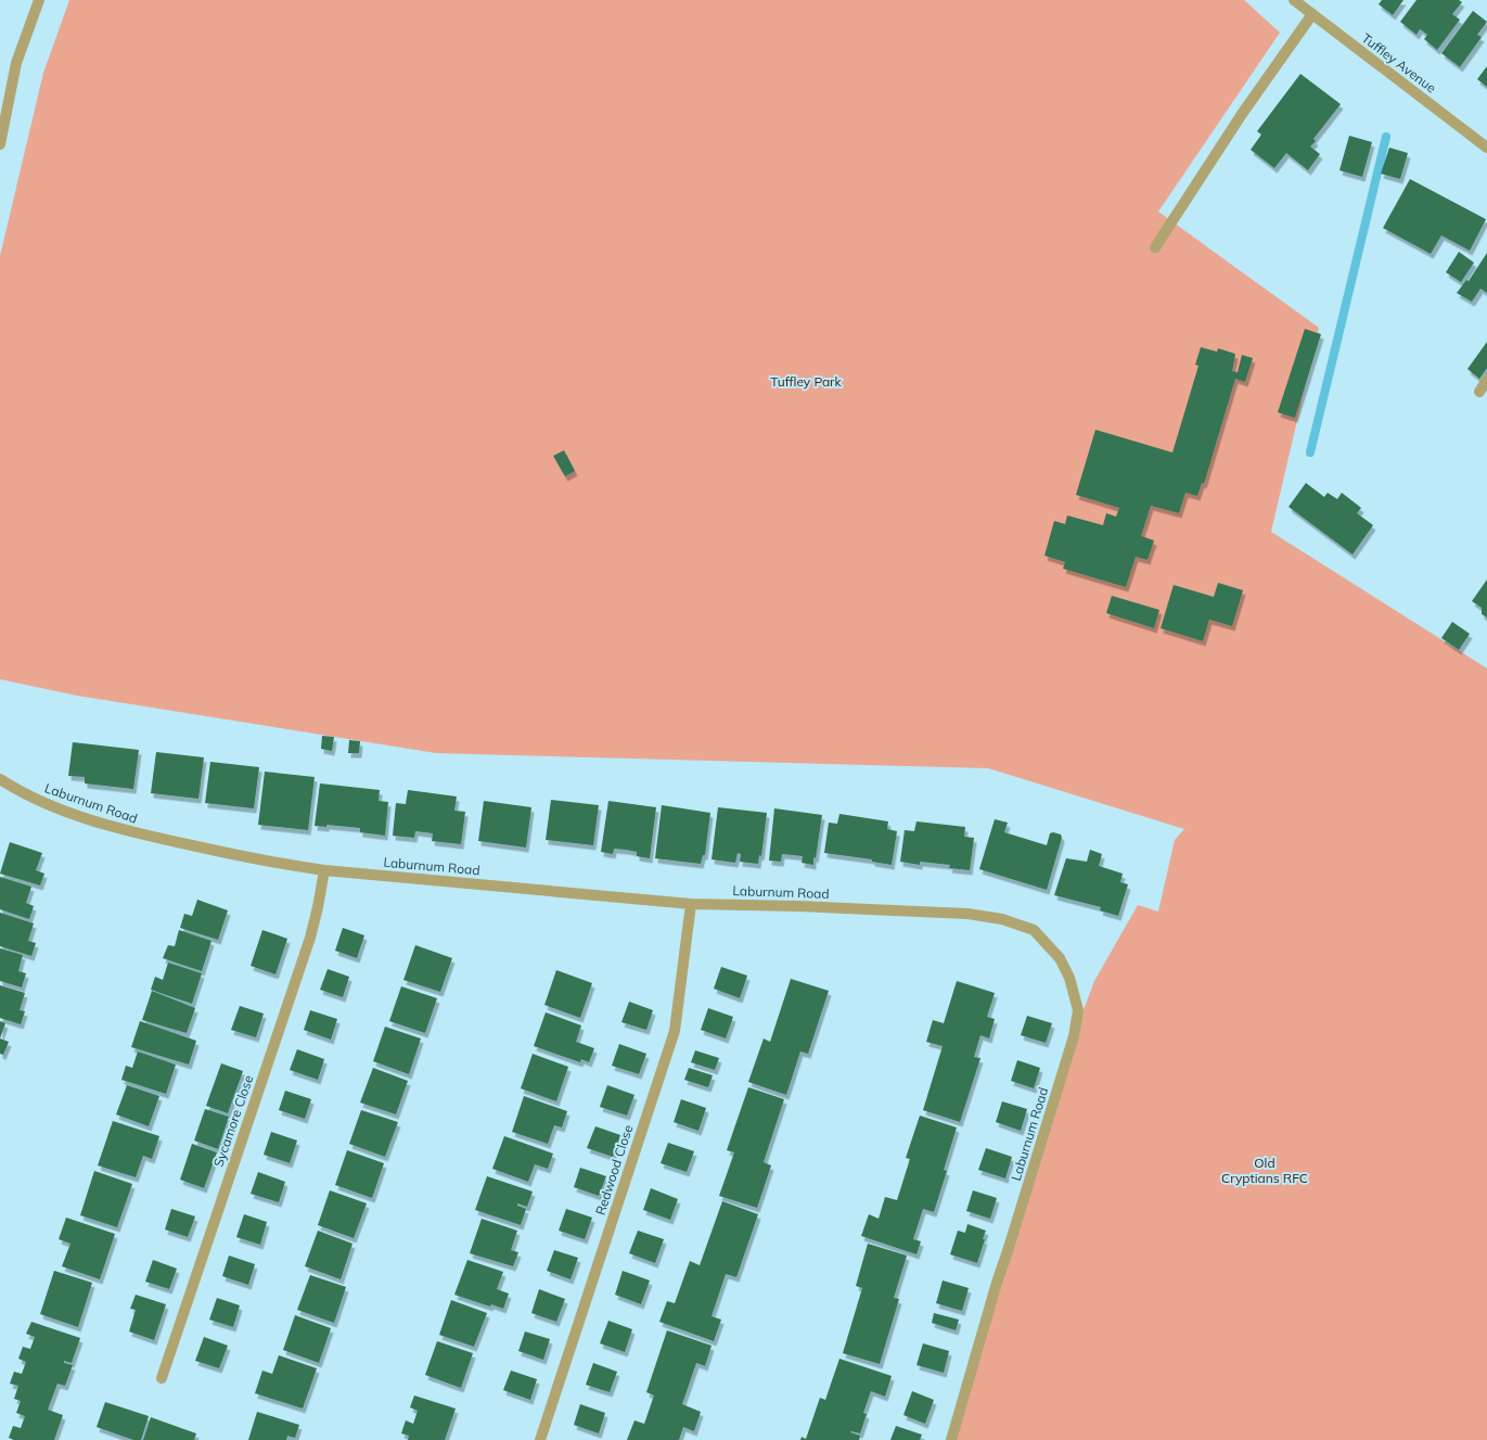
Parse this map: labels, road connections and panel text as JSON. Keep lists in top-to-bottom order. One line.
{"streets":{"street":["Tuffley Avenue","Laburnum Road","Sycamore Close","Redwood Close"]},"crossings":[["Laburnum Road","Sycamore Close"],["Laburnum Road","Redwood Close"]],"parks":["Tuffley Park","Old Cryptians RFC"]}
